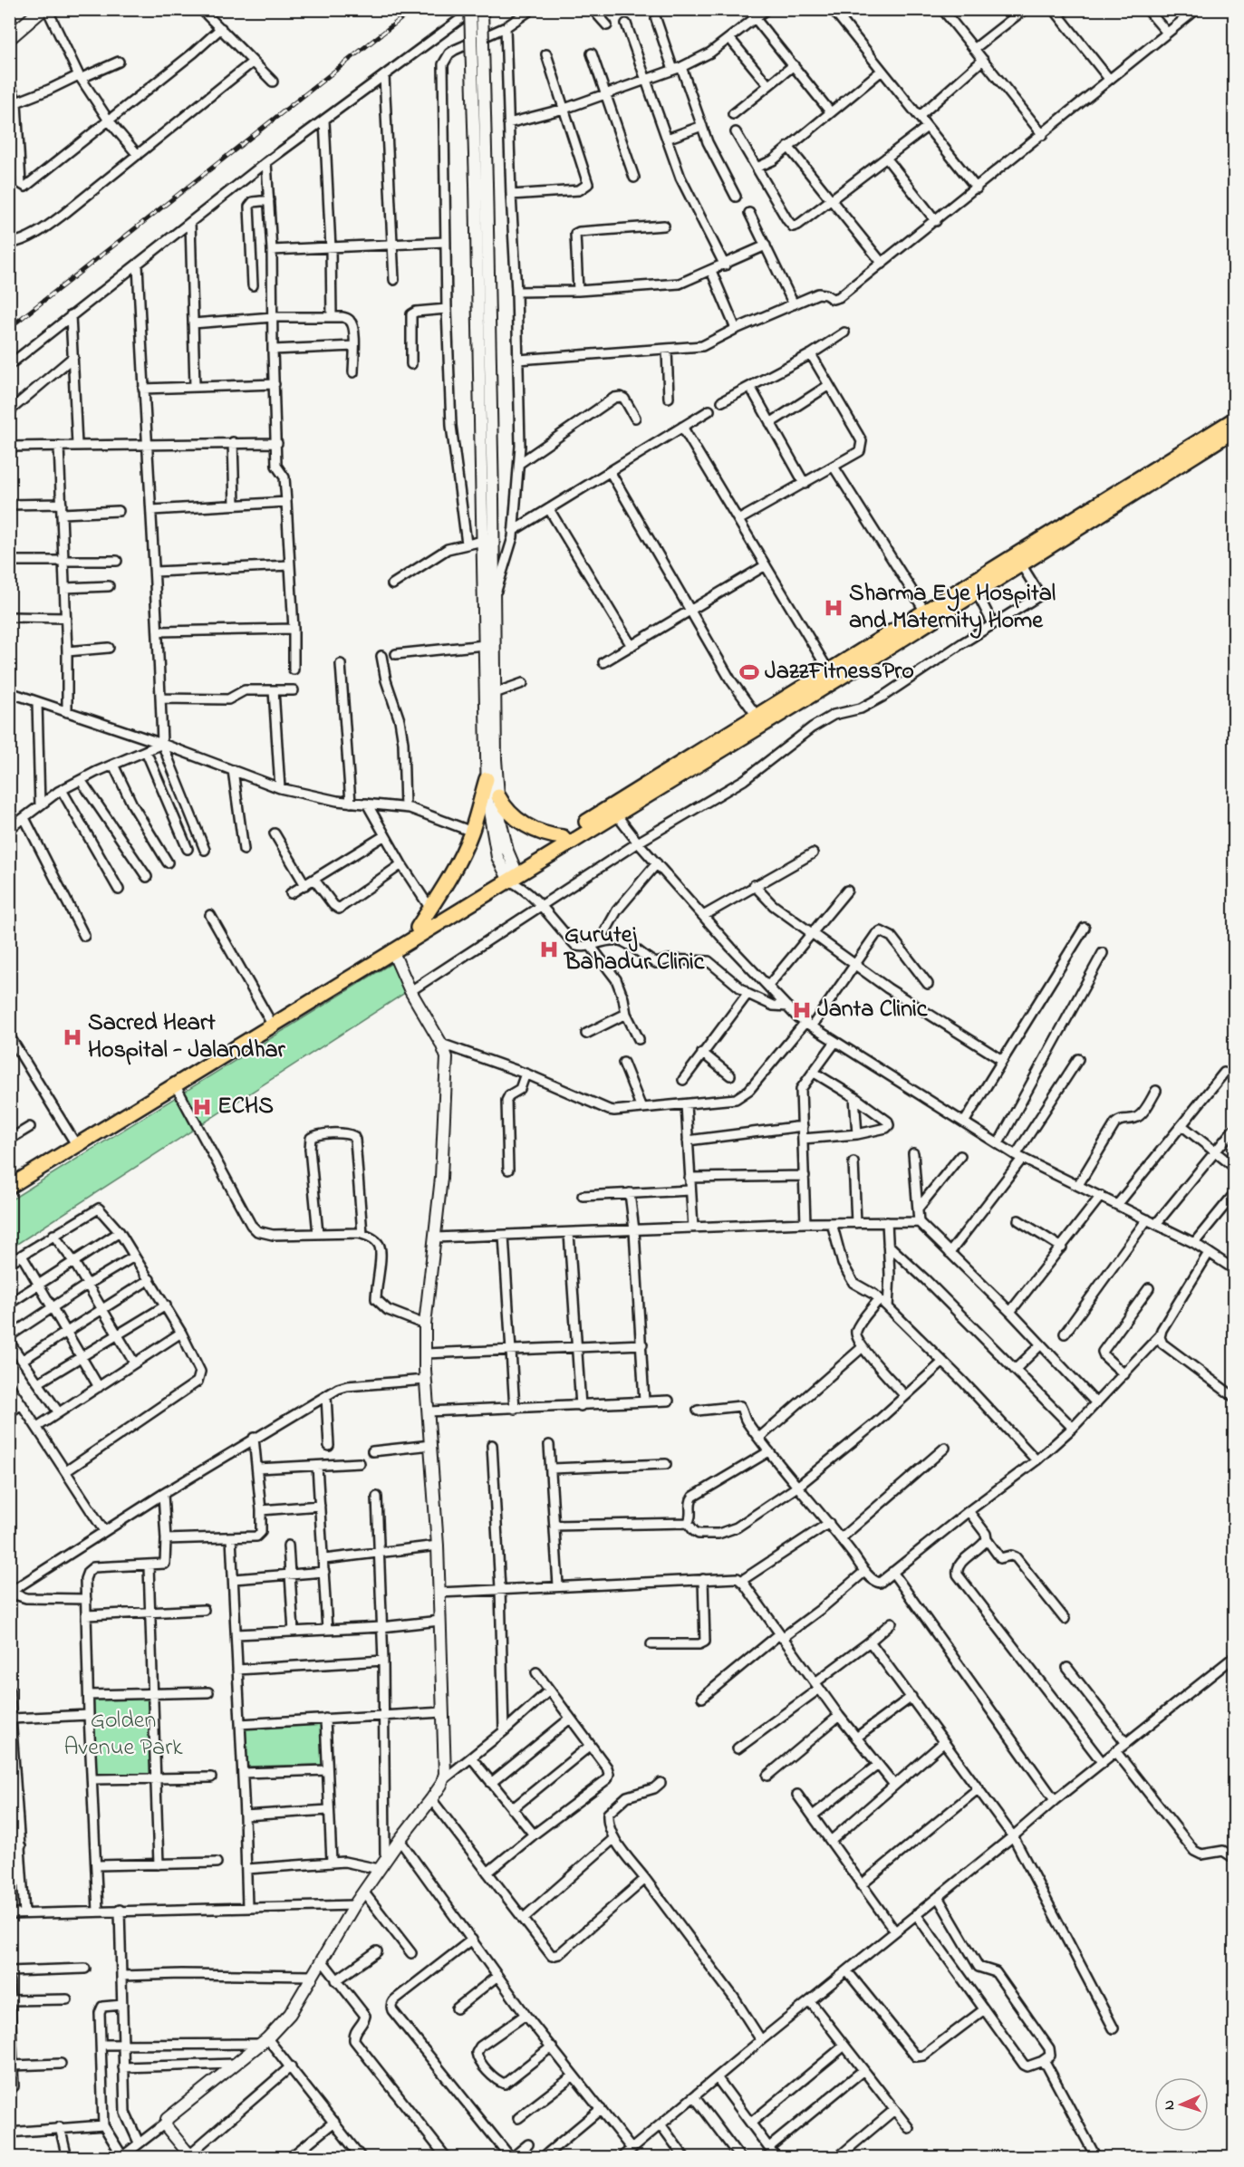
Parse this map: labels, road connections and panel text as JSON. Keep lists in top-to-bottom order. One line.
{"parks":["Golden Avenue Park"],"places":{"hospital":["Sharma Eye Hospital and Maternity Home","Gurutej Bahadur Clinic","Janta Clinic","Sacred Heart Hospital - Jalandhar","ECHS"],"sports":["JazzFitnessPro"]},"north":"left"}
